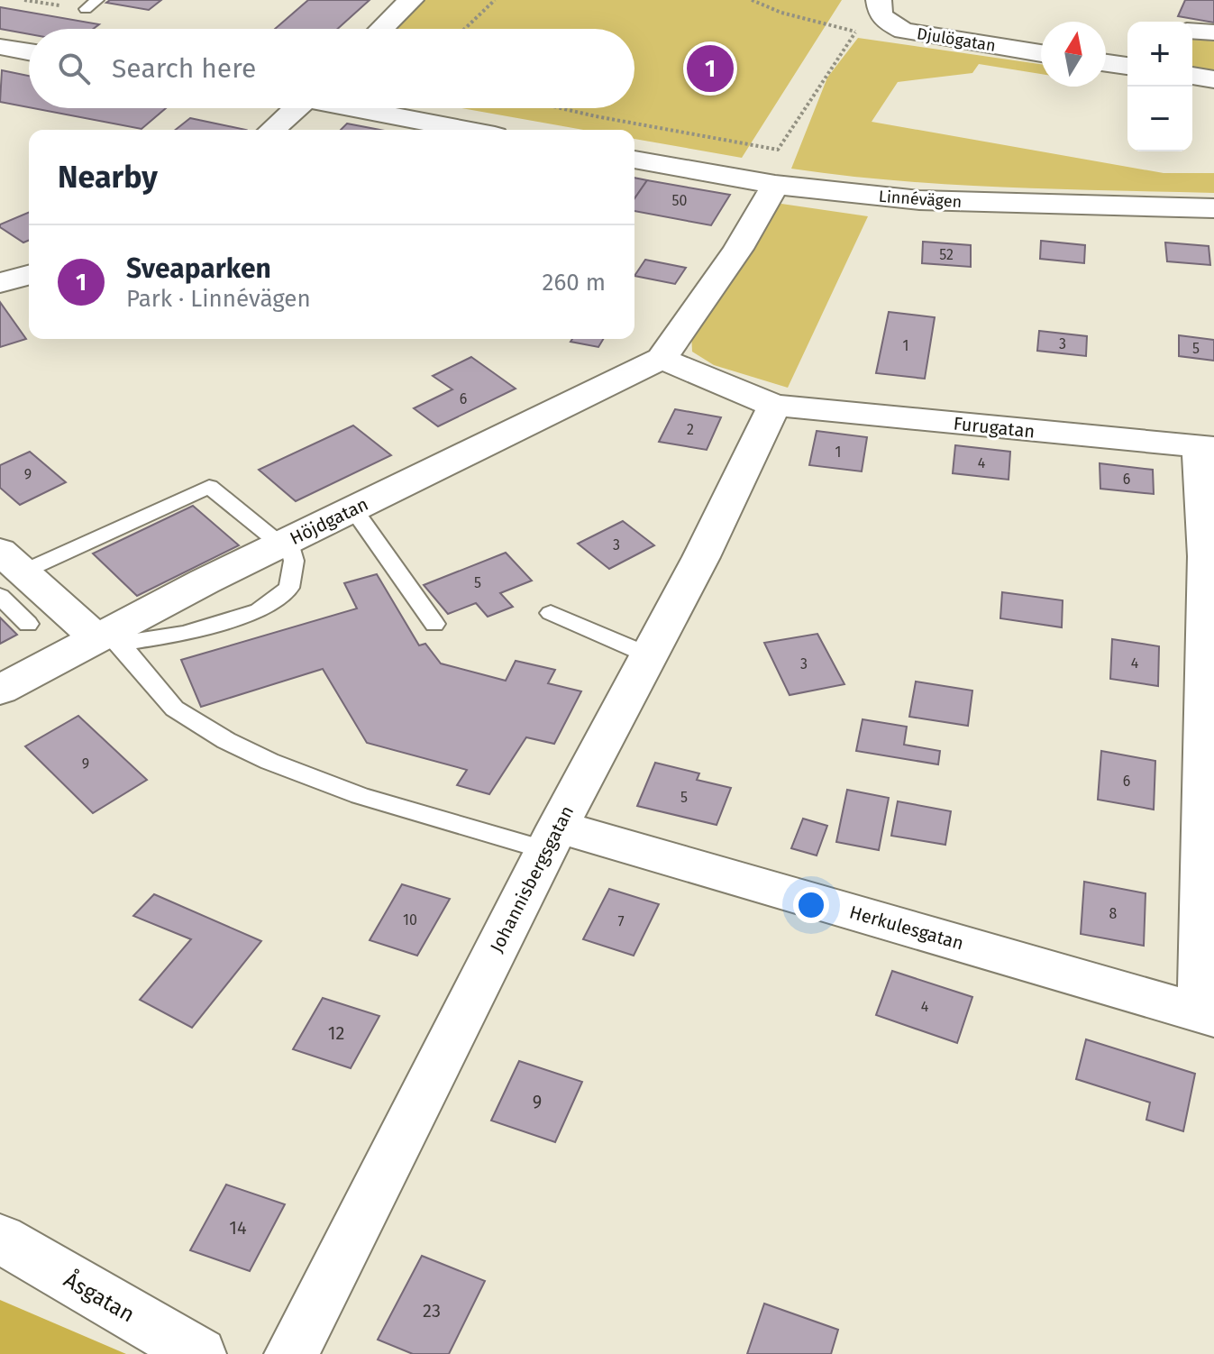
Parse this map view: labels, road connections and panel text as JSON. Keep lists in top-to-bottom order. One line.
{"streets":{"street":["Djulögatan","Linnévägen","Furugatan","Höjdgatan","Johannisbergsgatan","Herkulesgatan","Åsgatan"]},"crossings":[["Furugatan","Johannisbergsgatan"],["Johannisbergsgatan","Herkulesgatan"]],"house_numbers":["50","52","3","1","5","6","2","1","4","9","6","3","5","4","3","9","6","5","8","10","7","4","12","9","14","23"],"north":"top","page":{"map_buttons":["+","−"],"search":"Search here","pins":"1","heading":"Nearby","list":[{"mark":"1","name":"Sveaparken","note":"Park · Linnévägen","value":"260 m"}]}}
